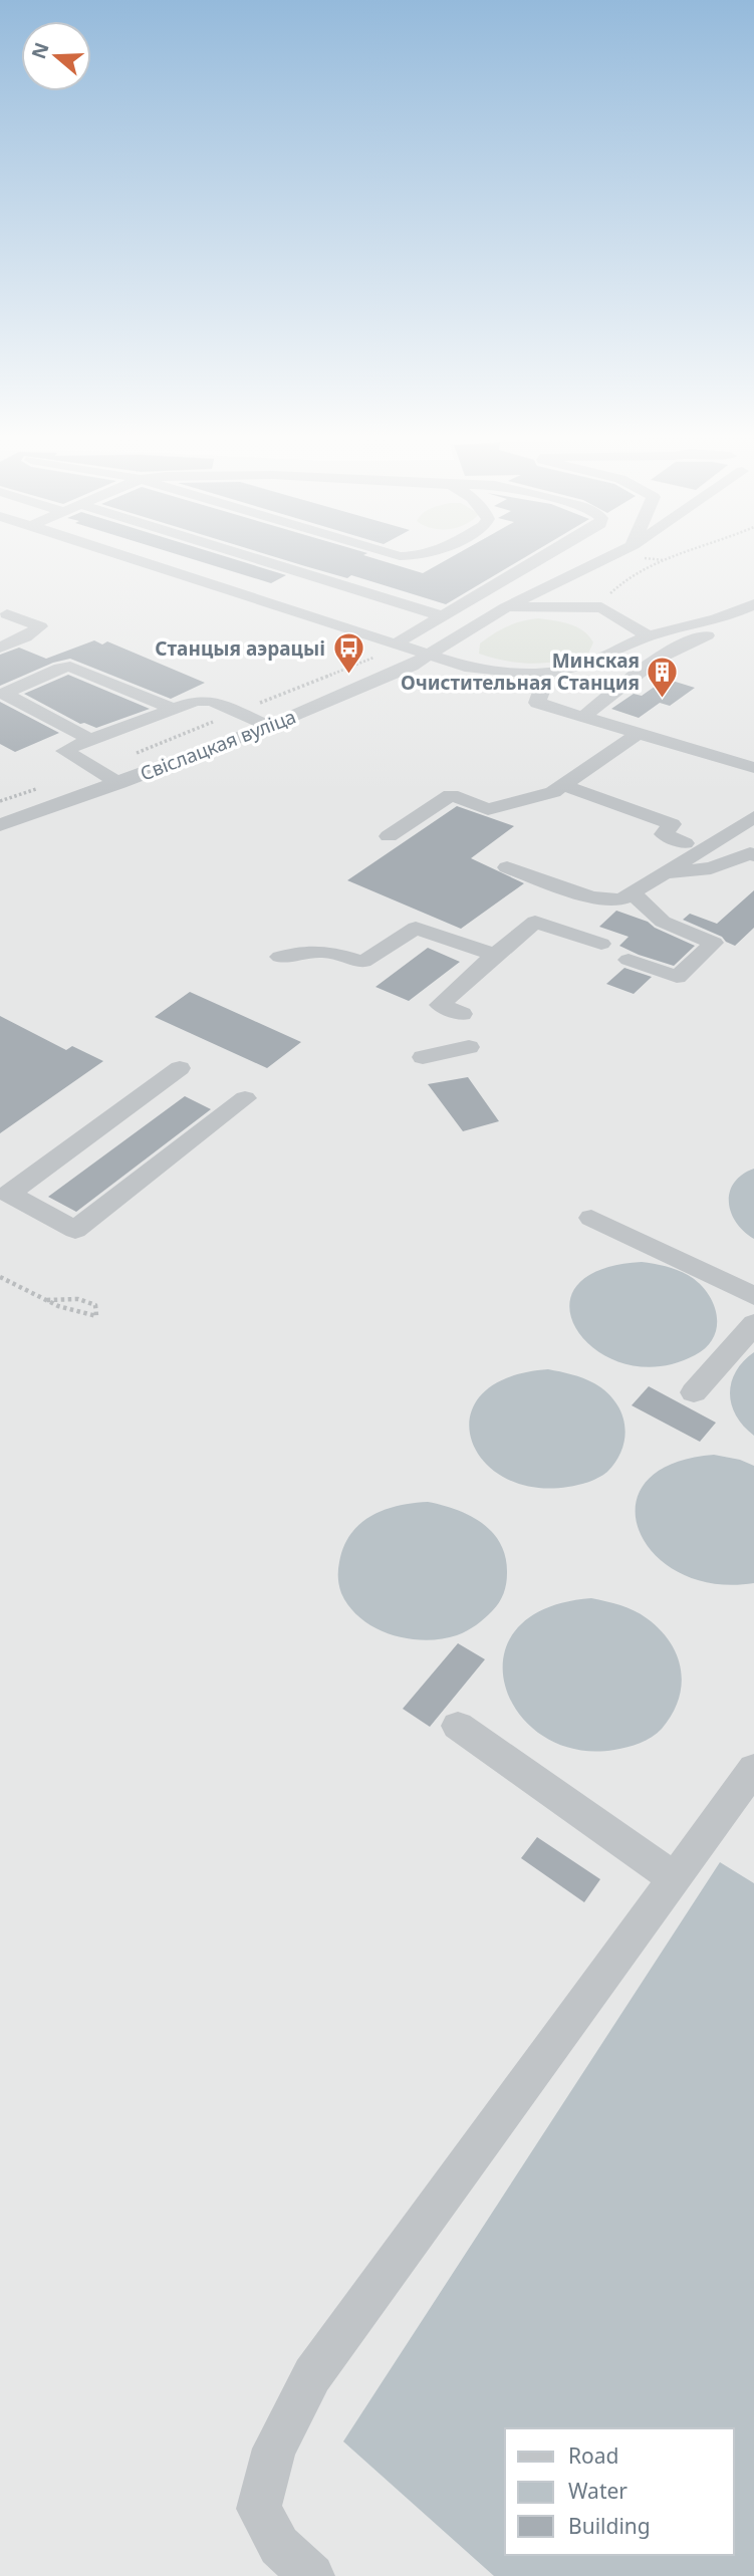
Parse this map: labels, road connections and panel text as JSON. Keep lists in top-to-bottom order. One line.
{"streets":{"street":["Свіслацкая вуліца"]},"places":{"bus stop":["Станцыя аэрацыі"],"building":["Минская Очистительная Станция"]},"legend":["Road","Water","Building"],"north":"left"}
